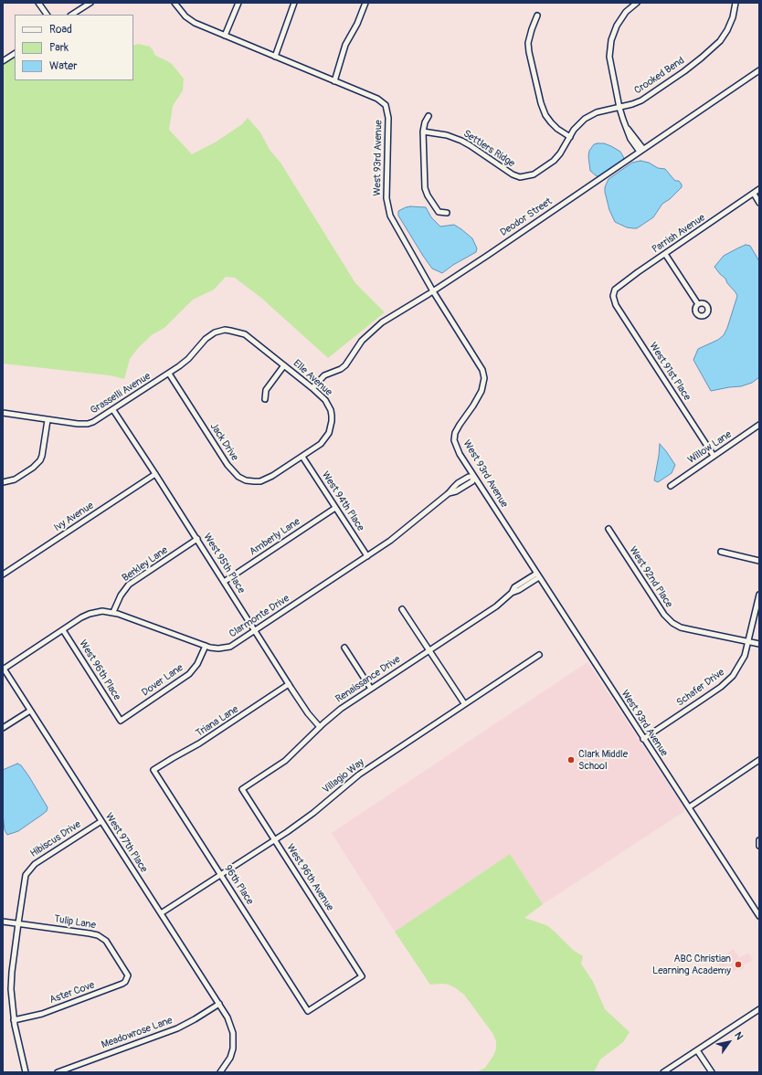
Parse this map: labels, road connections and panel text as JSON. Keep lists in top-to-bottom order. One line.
{"streets":{"street":["Crooked Bend","Settlers Ridge","West 93rd Avenue","Deodor Street","Parrish Avenue","West 91st Place","Elle Avenue","Grasselli Avenue","Jack Drive","Willow Lane","West 94th Place","Ivy Avenue","Amberly Lane","West 95th Place","Berkley Lane","West 92nd Place","Clarmonte Drive","West 96th Place","Renaissance Drive","Dover Lane","Schafer Drive","Triana Lane","Villagio Way","Hibiscus Drive","West 97th Place","West 96th Avenue","96th Place","Tulip Lane","Aster Cove","Meadowrose Lane"]},"crossings":[["Crooked Bend","Settlers Ridge"],["West 93rd Avenue","Deodor Street"],["West 93rd Avenue","Clarmonte Drive"],["West 93rd Avenue","Renaissance Drive"],["West 93rd Avenue","Schafer Drive"],["Deodor Street","Elle Avenue"],["Parrish Avenue","West 91st Place"],["West 91st Place","Willow Lane"],["Elle Avenue","Grasselli Avenue"],["Elle Avenue","Jack Drive"],["Elle Avenue","West 94th Place"],["Grasselli Avenue","Jack Drive"],["Grasselli Avenue","West 95th Place"],["Jack Drive","West 94th Place"],["West 94th Place","Amberly Lane"],["West 94th Place","Clarmonte Drive"],["Ivy Avenue","West 95th Place"],["Amberly Lane","West 95th Place"],["West 95th Place","Berkley Lane"],["West 95th Place","Clarmonte Drive"],["West 95th Place","Renaissance Drive"],["West 95th Place","Triana Lane"],["Berkley Lane","Clarmonte Drive"],["West 92nd Place","Schafer Drive"],["Clarmonte Drive","West 96th Place"],["Clarmonte Drive","Dover Lane"],["Clarmonte Drive","West 97th Place"],["West 96th Place","Dover Lane"],["Renaissance Drive","West 96th Avenue"],["Triana Lane","96th Place"],["Villagio Way","West 97th Place"],["Villagio Way","West 96th Avenue"],["Villagio Way","96th Place"],["Hibiscus Drive","West 97th Place"],["Hibiscus Drive","Tulip Lane"],["Hibiscus Drive","Aster Cove"],["West 97th Place","Meadowrose Lane"],["West 96th Avenue","96th Place"],["Tulip Lane","Aster Cove"]],"places":["Clark Middle School","ABC Christian Learning Academy"],"legend":["Road","Park","Water"],"north":"top right"}
